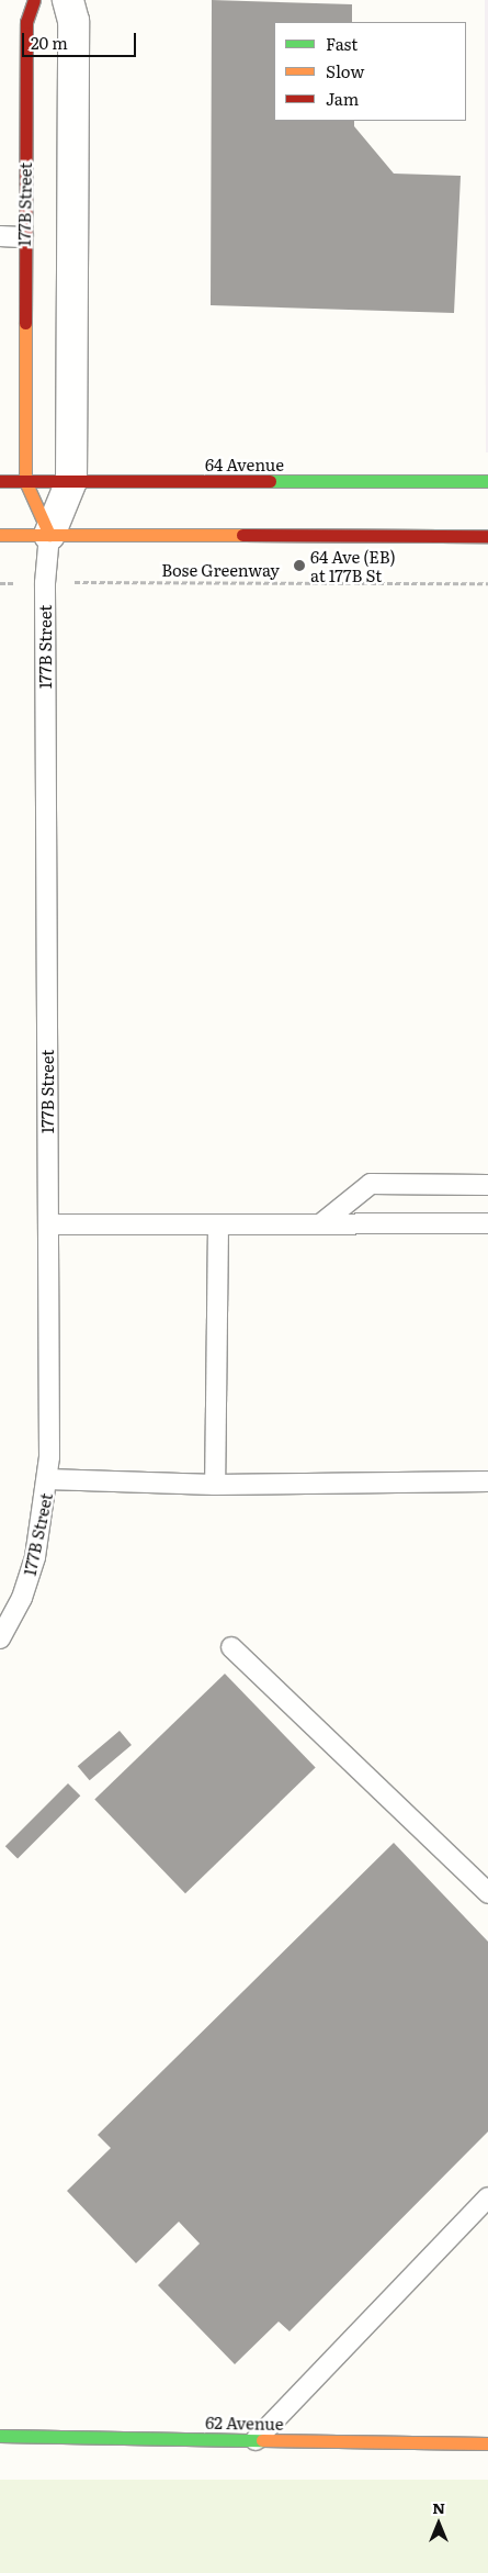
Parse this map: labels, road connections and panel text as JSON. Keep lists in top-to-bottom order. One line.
{"streets":{"street":["177B Street","64 Avenue","62 Avenue"],"path":["Bose Greenway"]},"crossings":[["177B Street","64 Avenue"]],"places":["64 Ave (EB) at 177B St"],"legend":["Fast","Slow","Jam"],"scale_bar":"20 m","north":"top"}
